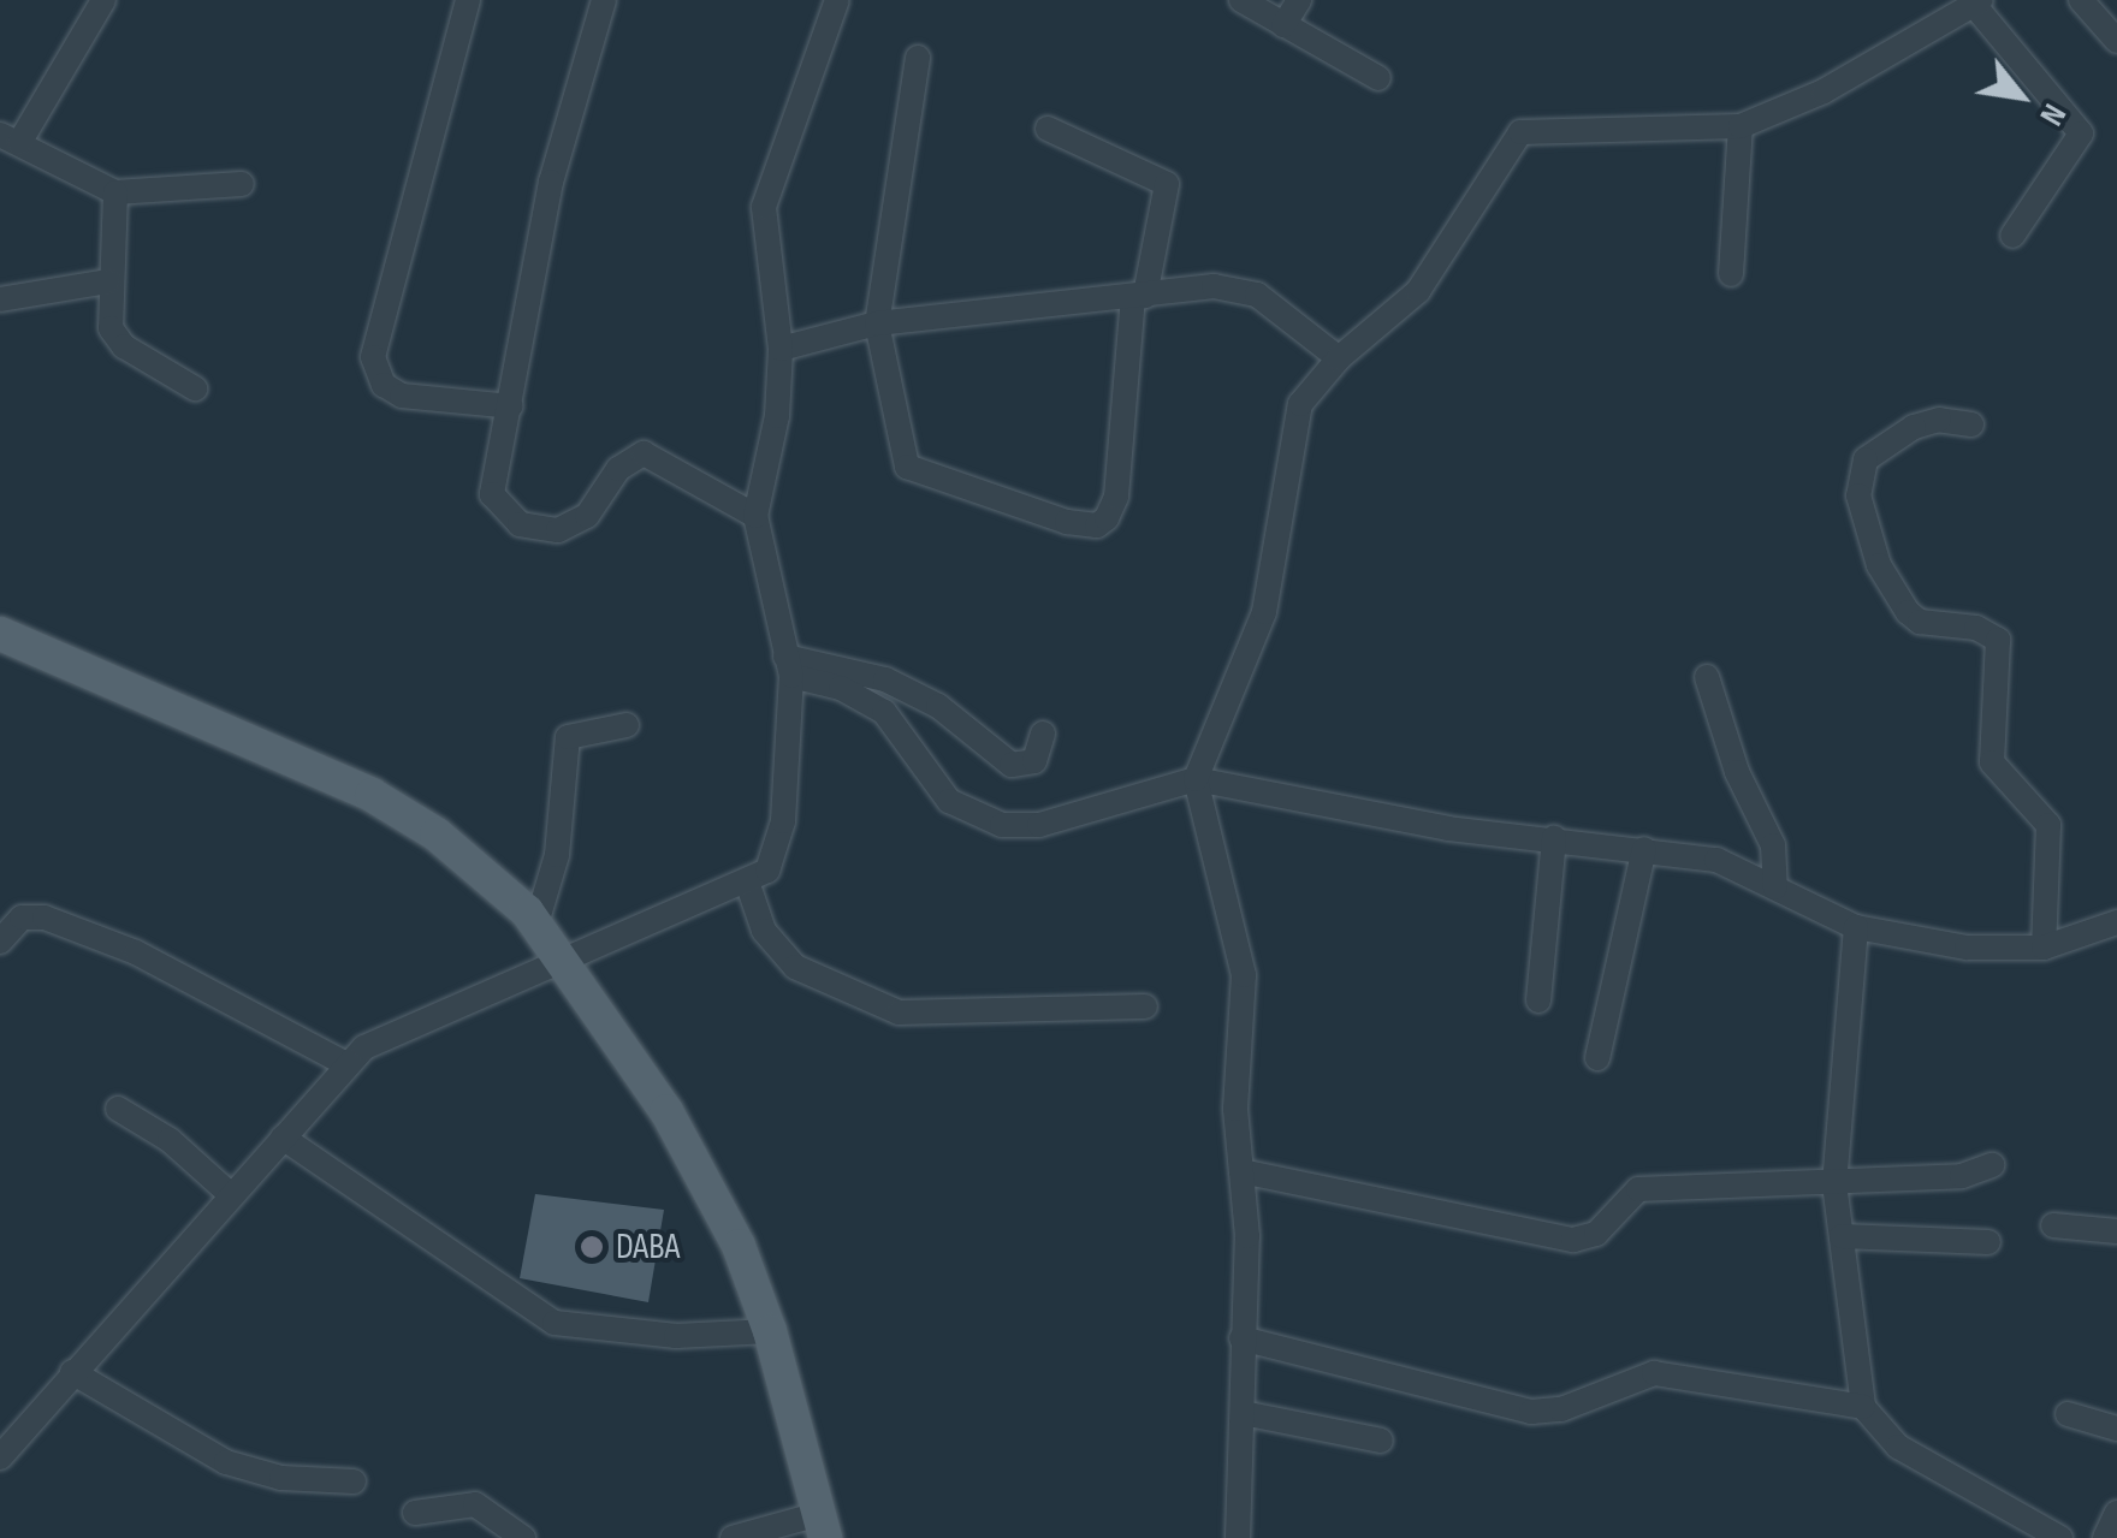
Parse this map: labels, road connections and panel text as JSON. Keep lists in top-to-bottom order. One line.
{"places":["DABA"],"north":"bottom right"}
